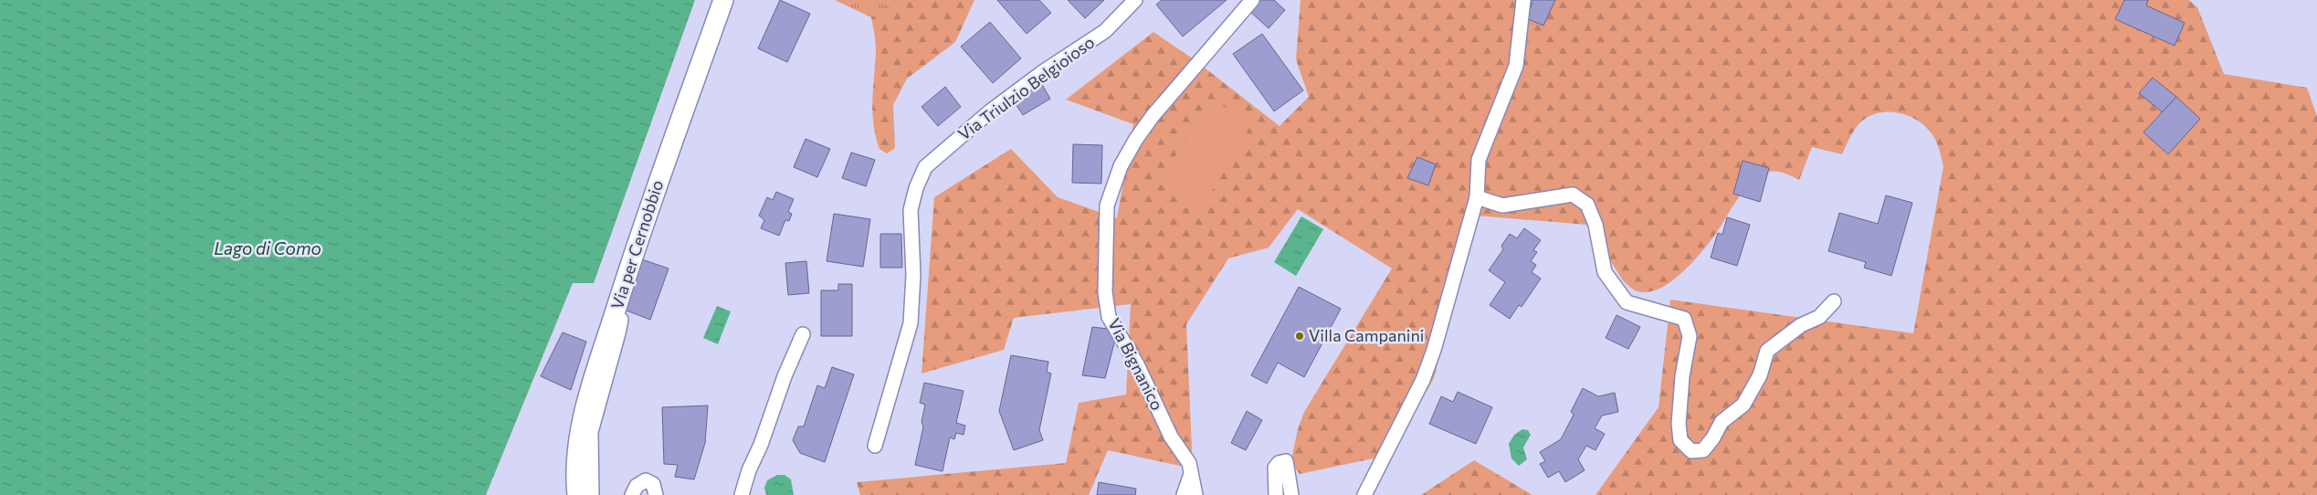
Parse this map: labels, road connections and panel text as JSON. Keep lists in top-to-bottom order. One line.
{"streets":{"main road":["Via per Cernobbio"],"street":["Via Triulzio Belgioioso","Via Bignanico"]},"water":["Lago di Como"],"places":["Villa Campanini"]}
